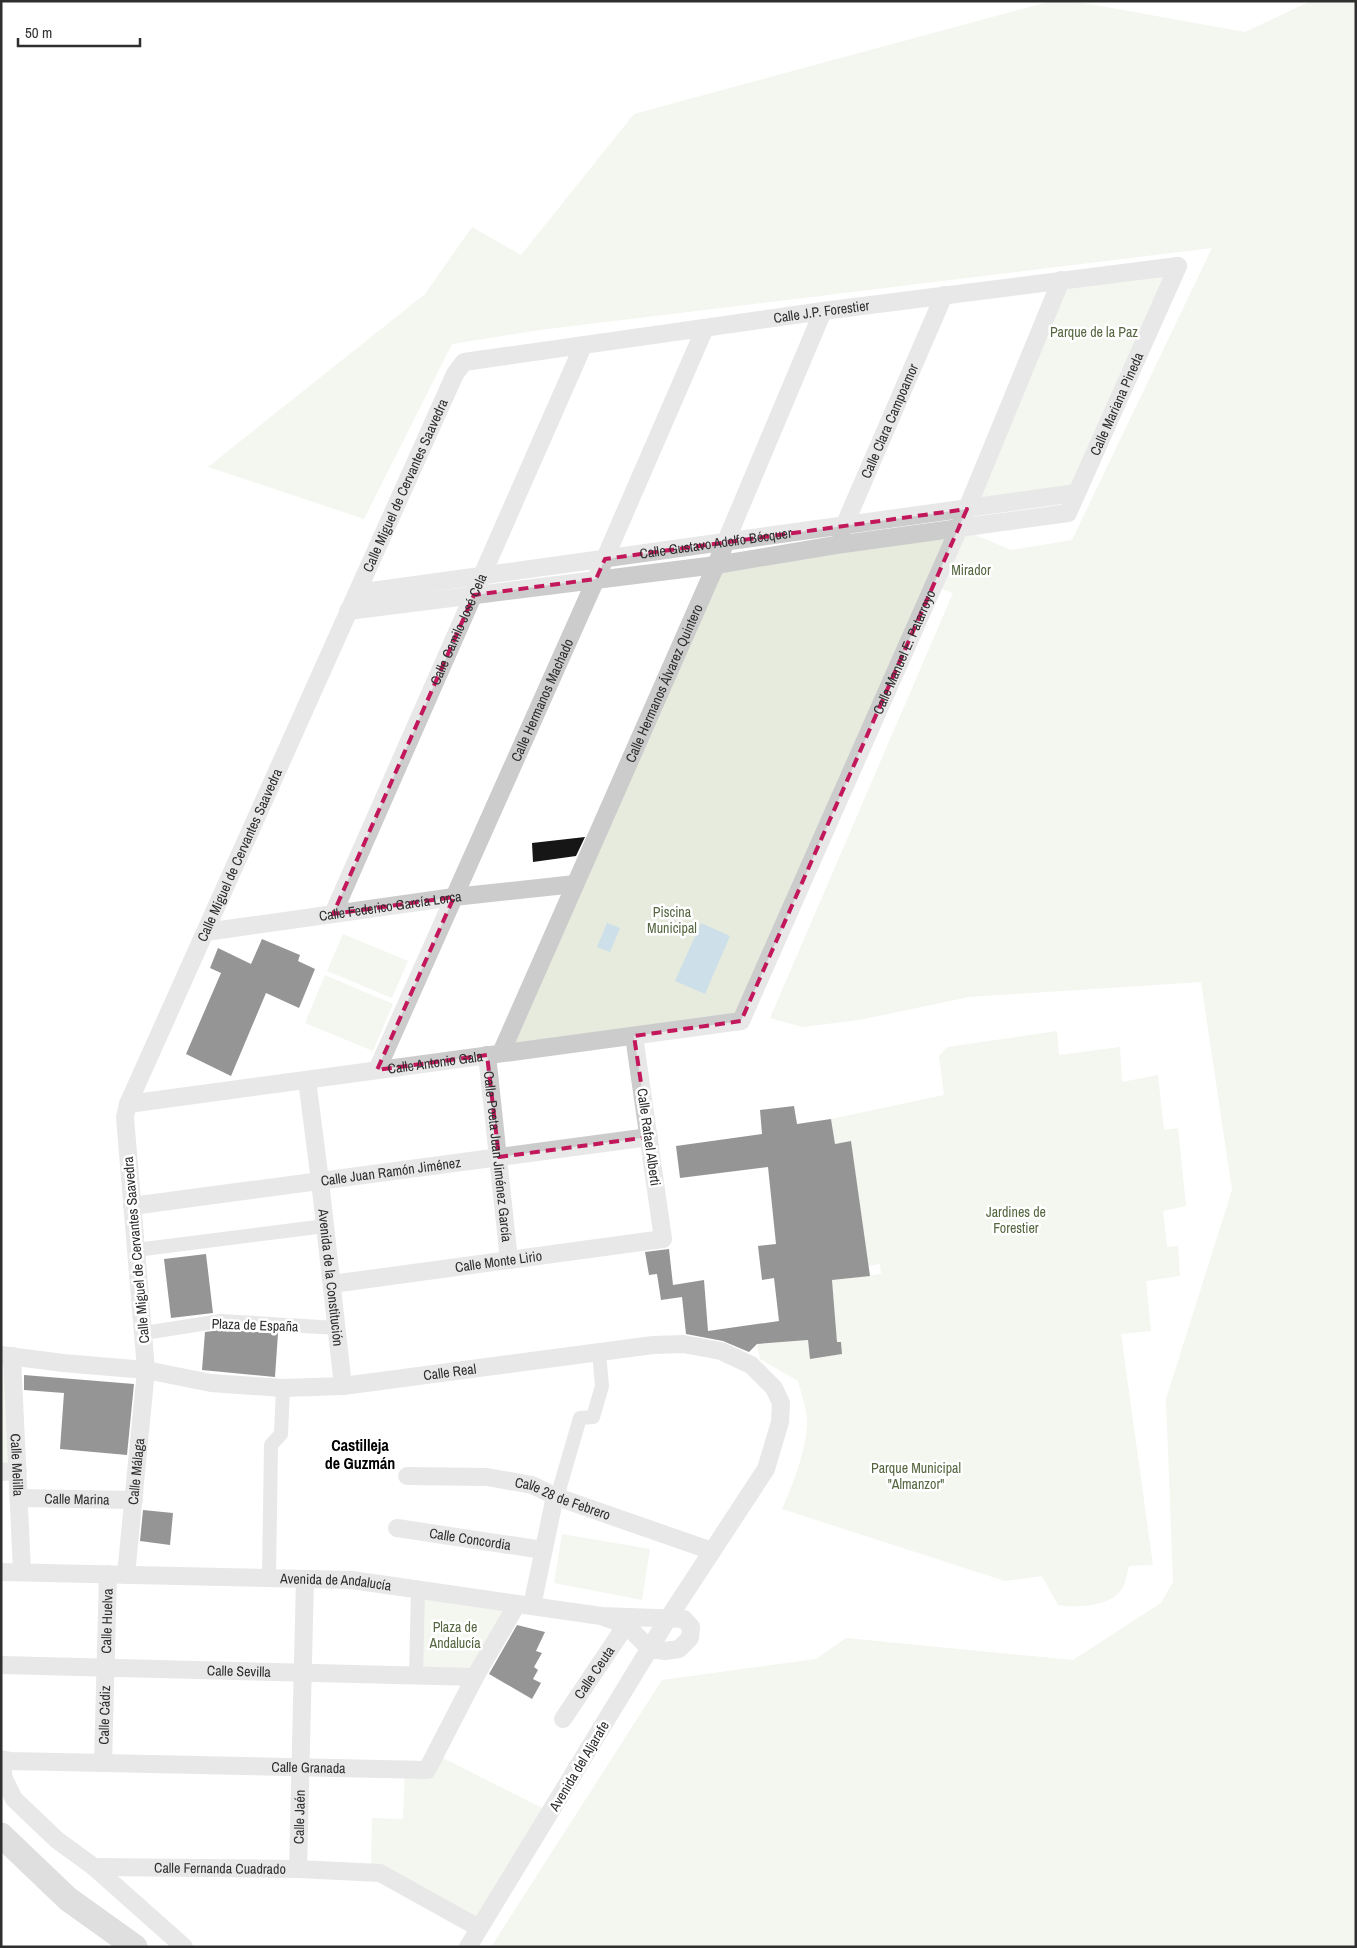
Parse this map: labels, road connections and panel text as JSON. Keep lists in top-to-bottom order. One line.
{"streets":{"street":["Calle J.P. Forestier","Calle Mariana Pineda","Calle Clara Campoamor","Calle Miguel de Cervantes Saavedra","Calle Gustavo Adolfo Bécquer","Calle Camilo José Cela","Calle Manuel E. Patarroyo","Calle Hermanos Álvarez Quintero","Calle Hermanos Machado","Calle Federico García Lorca","Calle Antonio Gala","Calle Rafael Alberti","Calle Poeta Juan Jiménez García","Calle Juan Ramón Jiménez","Calle Monte Lirio","Avenida de la Constitución","Plaza de España","Calle Real","Calle Melilla","Calle Málaga","Calle Marina","Calle 28 de Febrero","Calle Concordia","Avenida de Andalucía","Calle Huelva","Calle Sevilla","Calle Ceuta","Calle Cádiz","Avenida del Aljarafe","Calle Granada","Calle Jaén","Calle Fernanda Cuadrado"]},"crossings":[["Calle J.P. Forestier","Calle Mariana Pineda"],["Calle J.P. Forestier","Calle Clara Campoamor"],["Calle J.P. Forestier","Calle Miguel de Cervantes Saavedra"],["Calle J.P. Forestier","Calle Camilo José Cela"],["Calle J.P. Forestier","Calle Manuel E. Patarroyo"],["Calle J.P. Forestier","Calle Hermanos Álvarez Quintero"],["Calle J.P. Forestier","Calle Hermanos Machado"],["Calle Mariana Pineda","Calle Gustavo Adolfo Bécquer"],["Calle Clara Campoamor","Calle Gustavo Adolfo Bécquer"],["Calle Miguel de Cervantes Saavedra","Calle Gustavo Adolfo Bécquer"],["Calle Miguel de Cervantes Saavedra","Calle Federico García Lorca"],["Calle Miguel de Cervantes Saavedra","Calle Antonio Gala"],["Calle Miguel de Cervantes Saavedra","Calle Juan Ramón Jiménez"],["Calle Miguel de Cervantes Saavedra","Plaza de España"],["Calle Miguel de Cervantes Saavedra","Calle Real"],["Calle Miguel de Cervantes Saavedra","Calle Málaga"],["Calle Gustavo Adolfo Bécquer","Calle Camilo José Cela"],["Calle Gustavo Adolfo Bécquer","Calle Manuel E. Patarroyo"],["Calle Gustavo Adolfo Bécquer","Calle Hermanos Álvarez Quintero"],["Calle Gustavo Adolfo Bécquer","Calle Hermanos Machado"],["Calle Camilo José Cela","Calle Federico García Lorca"],["Calle Manuel E. Patarroyo","Calle Antonio Gala"],["Calle Hermanos Álvarez Quintero","Calle Federico García Lorca"],["Calle Hermanos Álvarez Quintero","Calle Antonio Gala"],["Calle Hermanos Álvarez Quintero","Calle Poeta Juan Jiménez García"],["Calle Hermanos Machado","Calle Federico García Lorca"],["Calle Hermanos Machado","Calle Antonio Gala"],["Calle Antonio Gala","Calle Rafael Alberti"],["Calle Antonio Gala","Calle Poeta Juan Jiménez García"],["Calle Antonio Gala","Avenida de la Constitución"],["Calle Rafael Alberti","Calle Juan Ramón Jiménez"],["Calle Rafael Alberti","Calle Monte Lirio"],["Calle Poeta Juan Jiménez García","Calle Juan Ramón Jiménez"],["Calle Poeta Juan Jiménez García","Calle Monte Lirio"],["Calle Juan Ramón Jiménez","Avenida de la Constitución"],["Calle Monte Lirio","Avenida de la Constitución"],["Avenida de la Constitución","Plaza de España"],["Avenida de la Constitución","Calle Real"],["Calle Real","Calle Melilla"],["Calle Real","Calle Málaga"],["Calle Real","Calle 28 de Febrero"],["Calle Real","Avenida del Aljarafe"],["Calle Melilla","Calle Marina"],["Calle Melilla","Avenida de Andalucía"],["Calle Málaga","Calle Marina"],["Calle Málaga","Avenida de Andalucía"],["Calle Málaga","Calle Huelva"],["Calle 28 de Febrero","Avenida del Aljarafe"],["Calle 28 de Febrero","Calle Granada"],["Calle Concordia","Calle Granada"],["Avenida de Andalucía","Calle Huelva"],["Avenida de Andalucía","Avenida del Aljarafe"],["Avenida de Andalucía","Calle Granada"],["Avenida de Andalucía","Calle Jaén"],["Calle Huelva","Calle Sevilla"],["Calle Huelva","Calle Cádiz"],["Calle Sevilla","Calle Cádiz"],["Calle Sevilla","Calle Granada"],["Calle Sevilla","Calle Jaén"],["Calle Cádiz","Calle Granada"],["Avenida del Aljarafe","Calle Fernanda Cuadrado"],["Calle Granada","Calle Jaén"],["Calle Jaén","Calle Fernanda Cuadrado"]],"districts":["Castilleja de Guzmán"],"parks":["Parque de la Paz","Mirador","Piscina Municipal","Jardines de Forestier","Parque Municipal \"Almanzor\"","Plaza de Andalucía"],"scale_bar":"50 m"}
